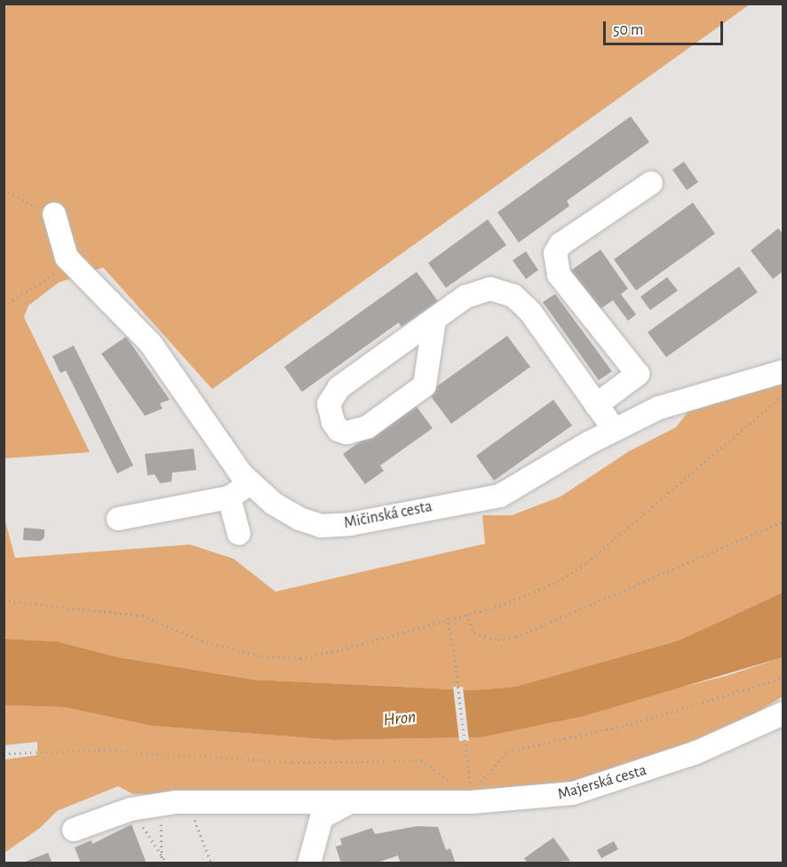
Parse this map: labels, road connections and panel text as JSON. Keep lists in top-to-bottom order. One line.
{"streets":{"street":["Mičinská cesta","Majerská cesta"]},"water":["Hron"],"scale_bar":"50 m"}
